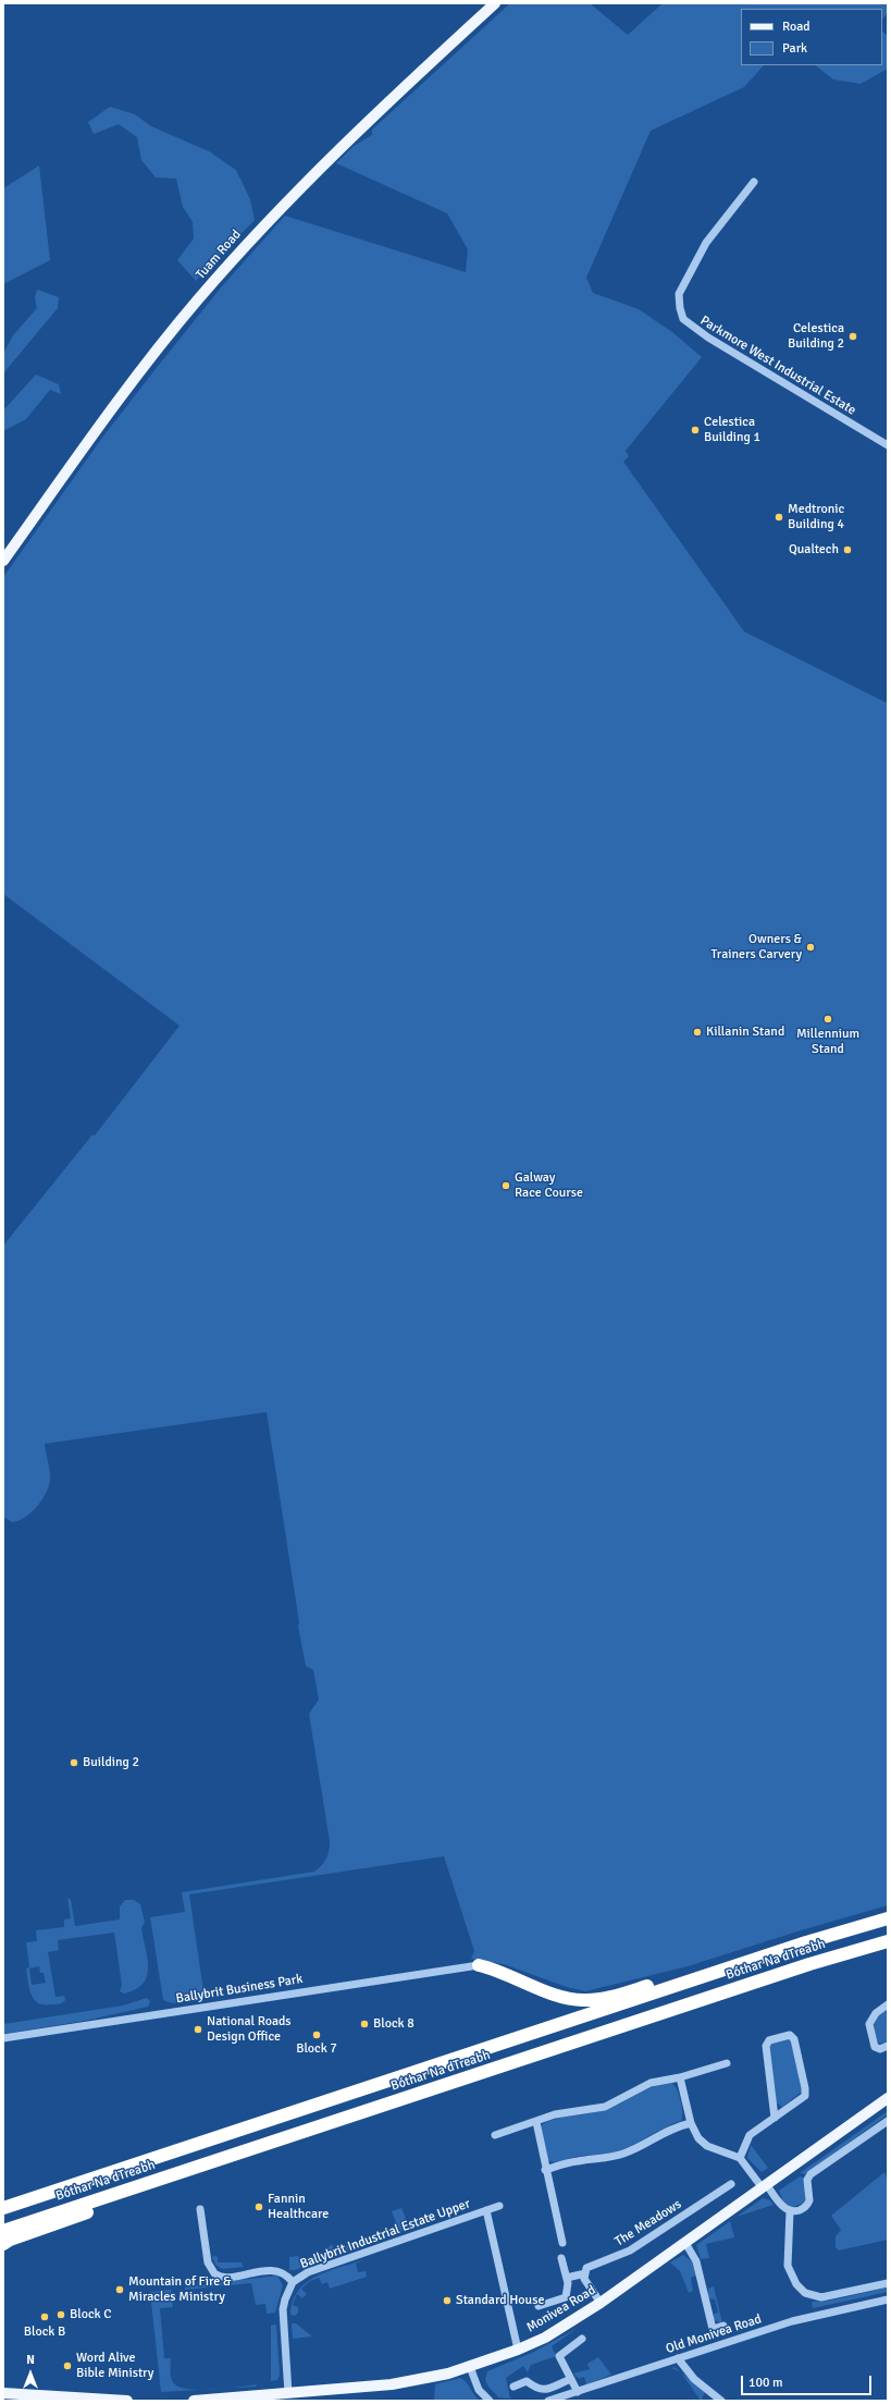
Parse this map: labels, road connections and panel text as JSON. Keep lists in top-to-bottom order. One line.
{"streets":{"highway":["Bóthar Na dTreabh"],"main road":["Tuam Road","Monivea Road"],"street":["Parkmore West Industrial Estate","Ballybrit Business Park","The Meadows","Ballybrit Industrial Estate Upper","Old Monivea Road"]},"crossings":[["Ballybrit Industrial Estate Upper","Monivea Road"]],"places":["Celestica Building 2","Celestica Building 1","Medtronic Building 4","Qualtech","Owners & Trainers Carvery","Millennium Stand","Killanin Stand","Galway Race Course","Building 2","Block 8","National Roads Design Office","Block 7","Fannin Healthcare","Mountain of Fire & Miracles Ministry","Standard House","Block C","Block B","Word Alive Bible Ministry"],"legend":["Road","Park"],"scale_bar":"100 m","north":"top"}
